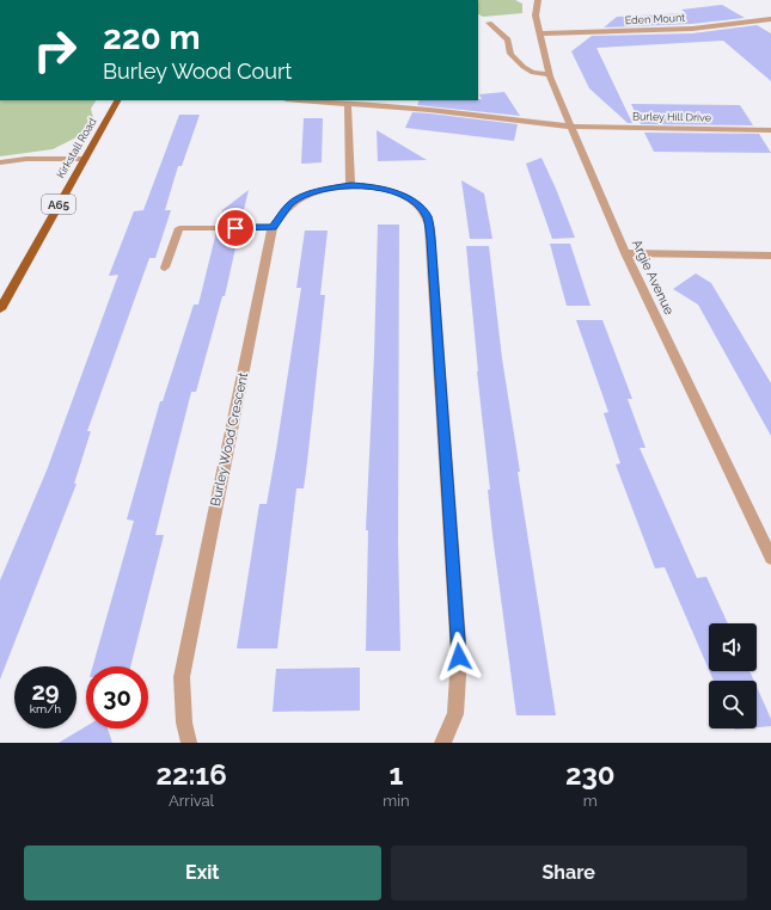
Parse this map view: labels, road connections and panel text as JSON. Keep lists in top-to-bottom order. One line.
{"streets":{"main road":["Kirkstall Road","A65"],"street":["Eden Mount","Burley Hill Drive","Argie Avenue","Burley Wood Crescent"]},"crossings":[["Eden Mount","Argie Avenue"],["Burley Hill Drive","Argie Avenue"]],"page":{"turn":["220 m","Burley Wood Court"],"speed":"29 km/h","limit":"30","eta":["22:16","Arrival","1","min","230","m"],"buttons":["Exit","Share"]}}
